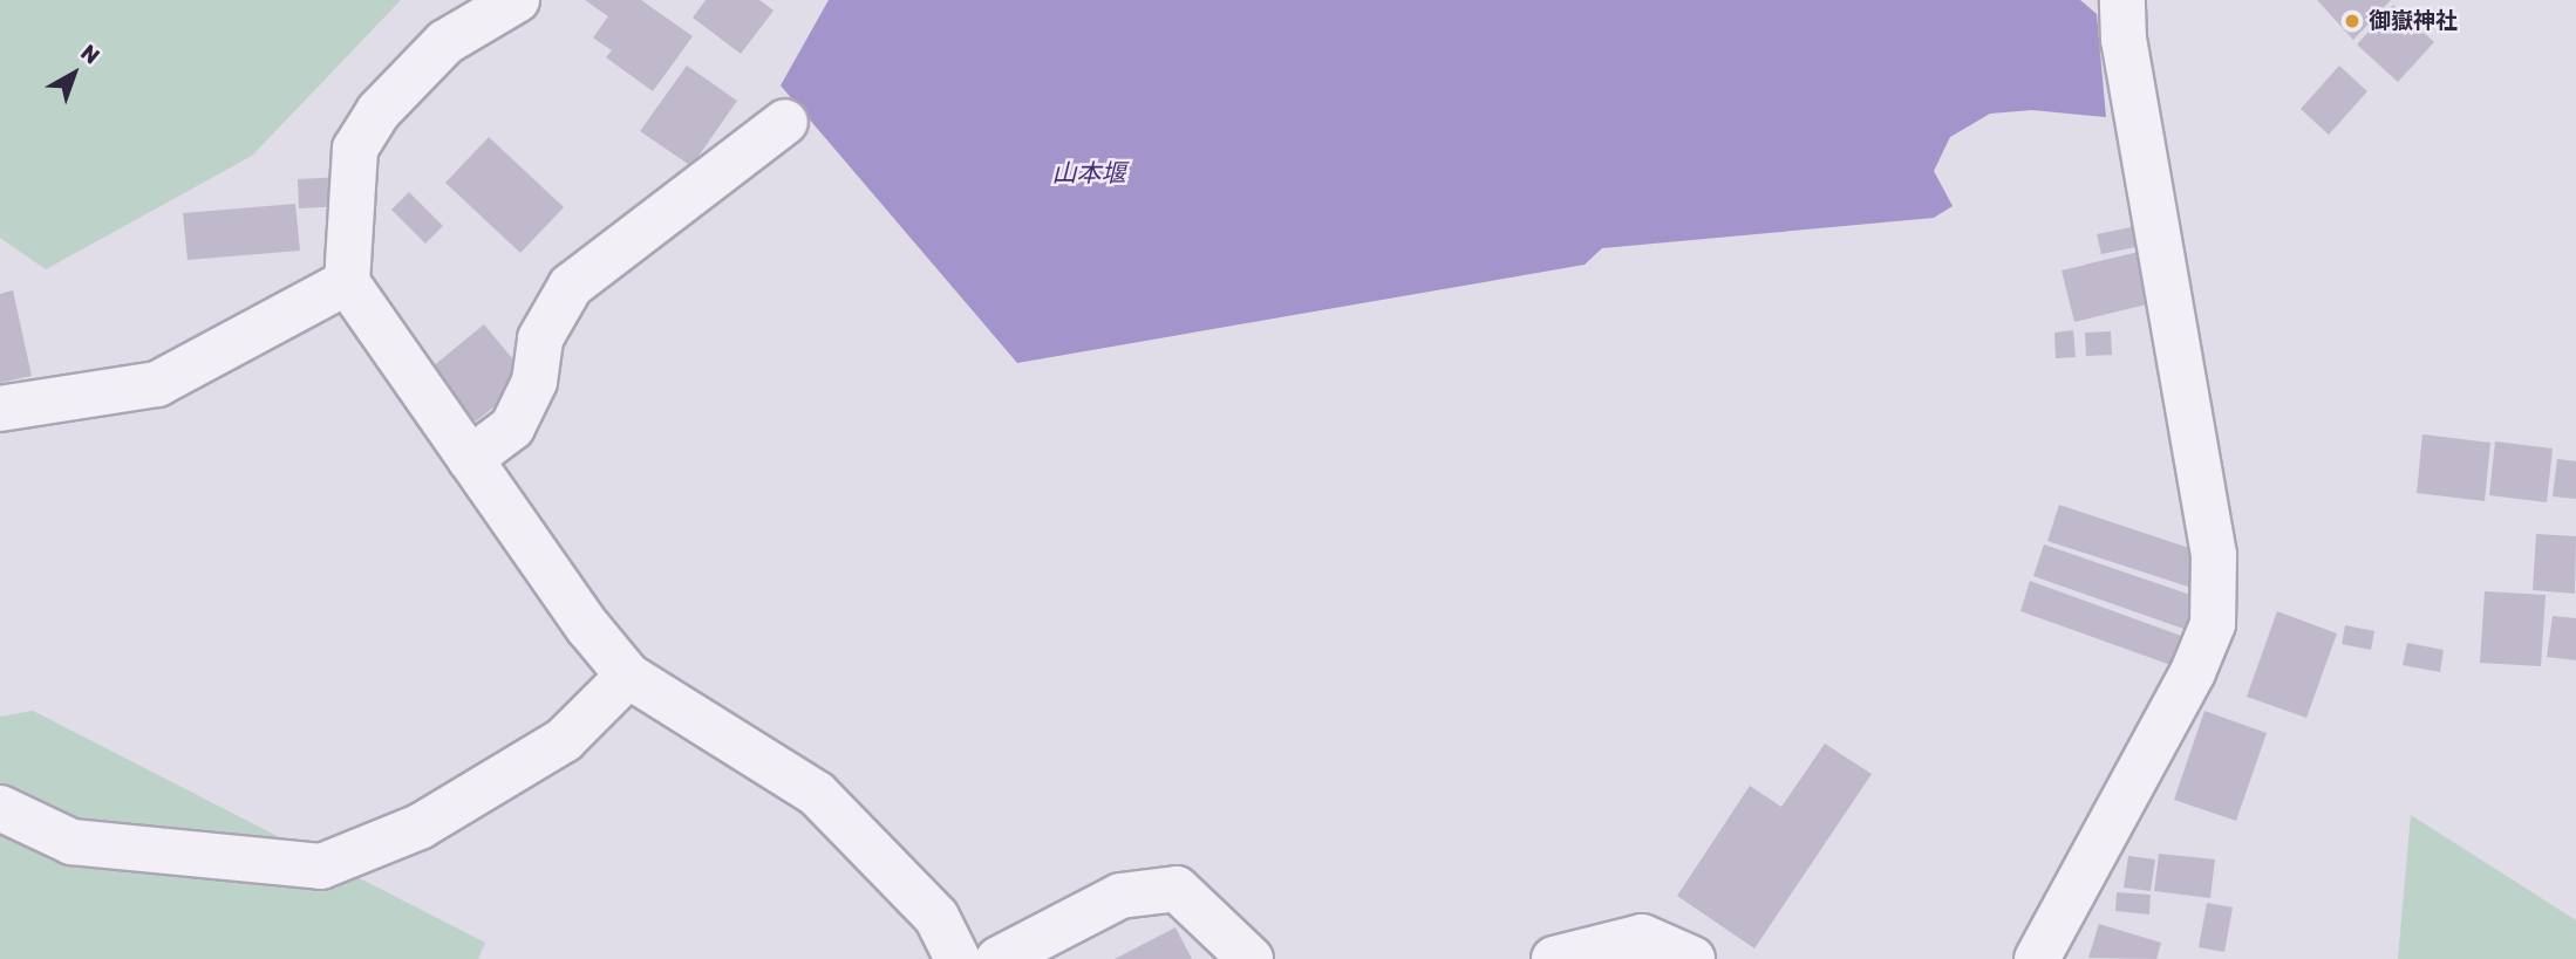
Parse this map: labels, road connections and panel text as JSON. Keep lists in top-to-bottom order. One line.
{"water":["山本堰"],"places":["御嶽神社"],"north":"top right"}
